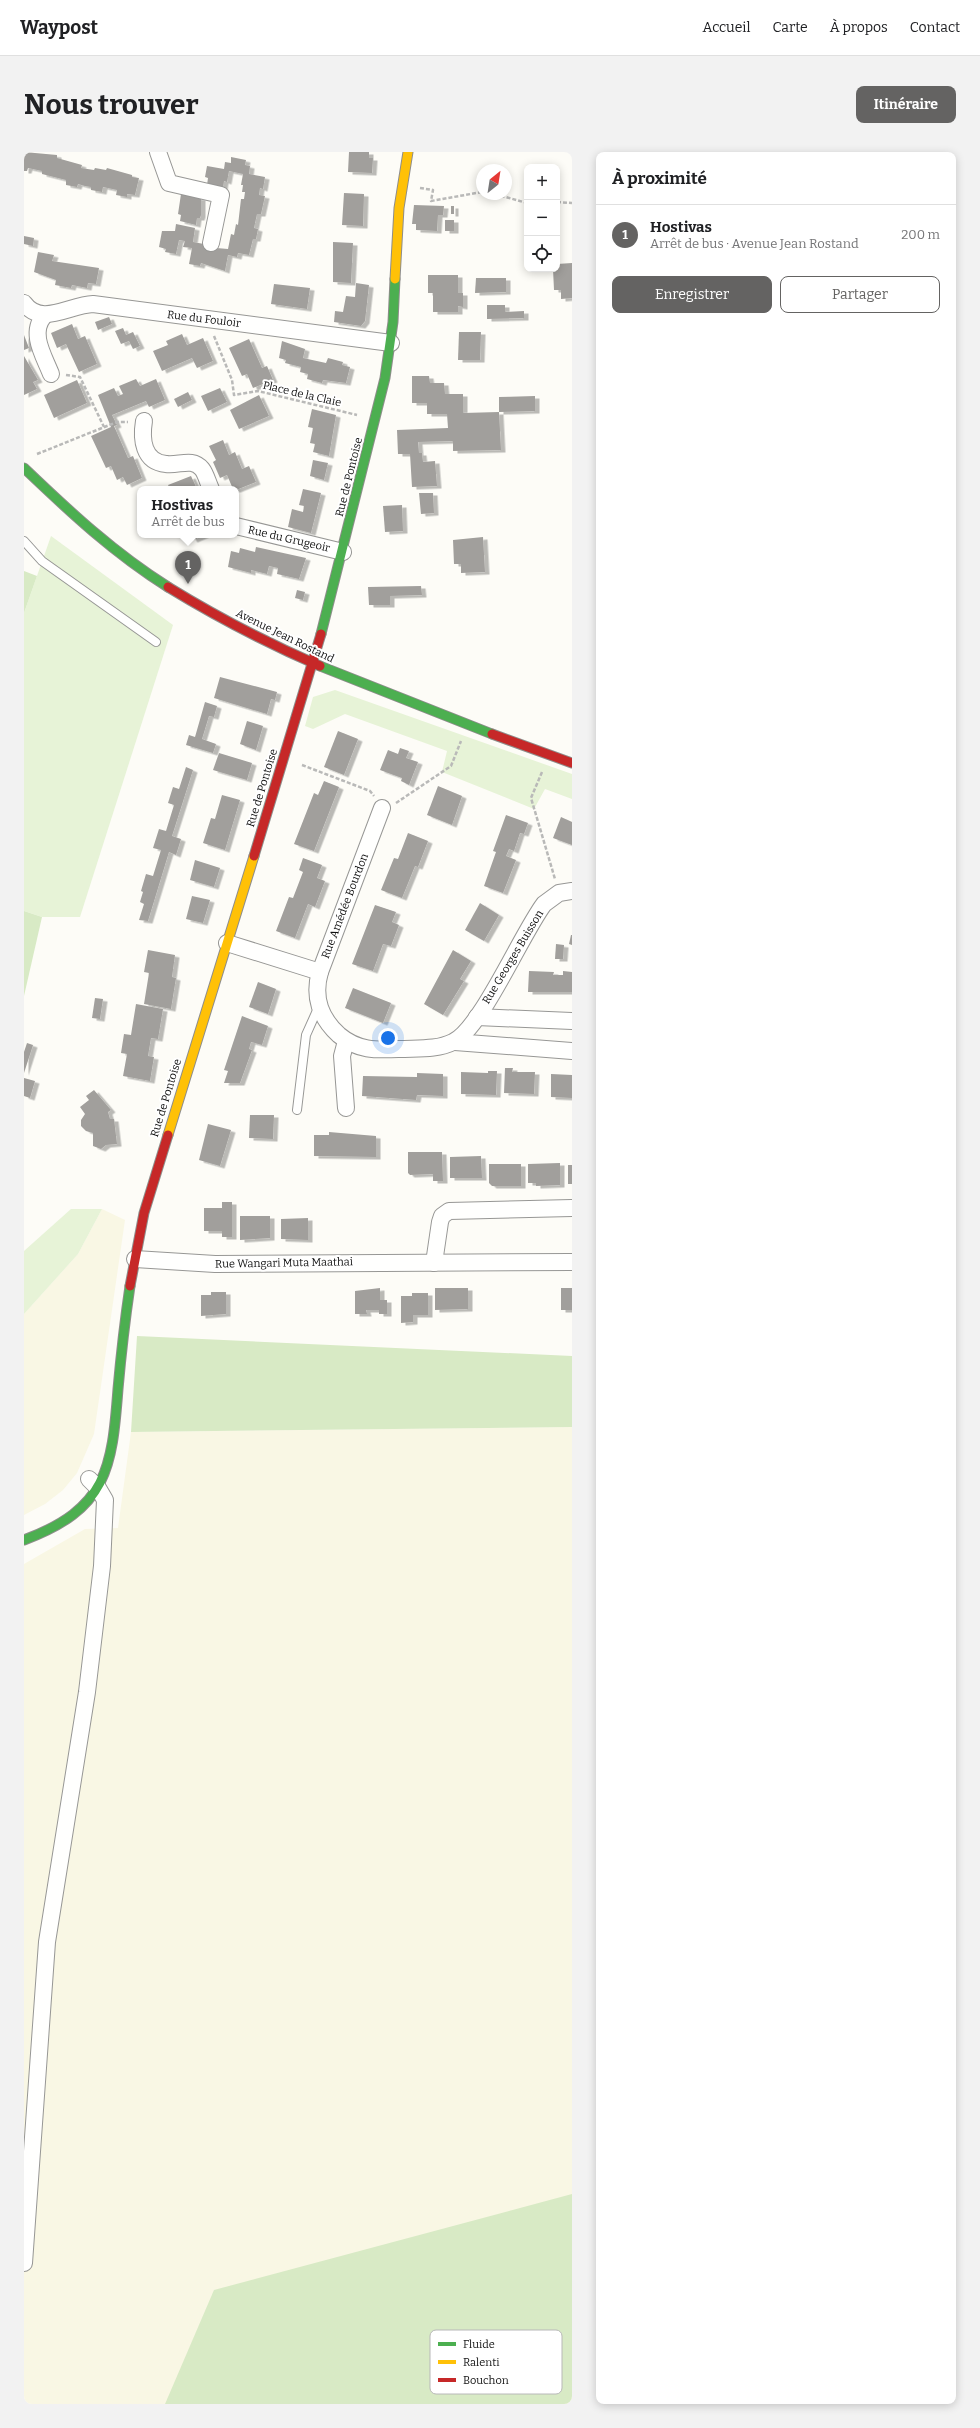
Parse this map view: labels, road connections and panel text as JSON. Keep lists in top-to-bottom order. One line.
{"streets":{"street":["Rue du Fouloir","Rue de Pontoise","Rue du Grugeoir","Avenue Jean Rostand","Rue Amédée Bourdon","Rue Georges Buisson","Rue Wangari Muta Maathai"],"path":["Place de la Claie"]},"crossings":[["Rue du Fouloir","Place de la Claie"],["Rue du Fouloir","Rue de Pontoise"],["Place de la Claie","Rue de Pontoise"],["Rue de Pontoise","Rue du Grugeoir"],["Rue de Pontoise","Avenue Jean Rostand"],["Rue de Pontoise","Rue Wangari Muta Maathai"]],"legend":["Fluide","Ralenti","Bouchon"],"north":"top right","page":{"header":"Waypost","nav":["Accueil","Carte","À propos","Contact"],"buttons":["Itinéraire",["Enregistrer","Partager"]],"title":"Nous trouver","heading":"À proximité","map_buttons":["+","−"],"list":[{"mark":"1","name":"Hostivas","note":"Arrêt de bus · Avenue Jean Rostand","value":"200 m"}],"popup":["Hostivas","Arrêt de bus"],"pins":"1"}}
